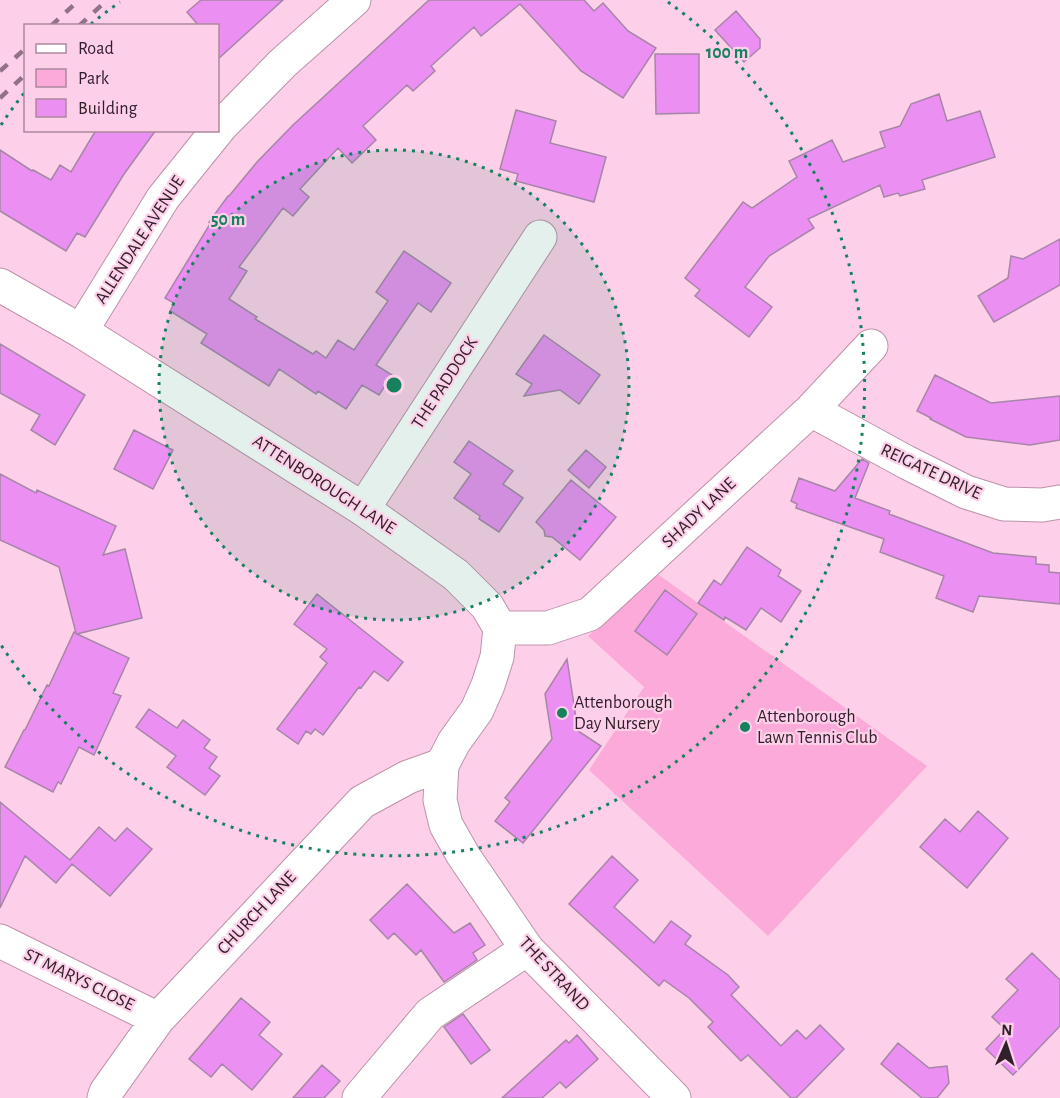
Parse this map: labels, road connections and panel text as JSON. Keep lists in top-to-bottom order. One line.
{"streets":{"street":["ALLENDALE AVENUE","THE PADDOCK","REIGATE DRIVE","ATTENBOROUGH LANE","SHADY LANE","CHURCH LANE","THE STRAND","ST MARYS CLOSE"]},"crossings":[["ALLENDALE AVENUE","ATTENBOROUGH LANE"],["THE PADDOCK","ATTENBOROUGH LANE"],["REIGATE DRIVE","SHADY LANE"],["ATTENBOROUGH LANE","SHADY LANE"],["CHURCH LANE","THE STRAND"],["CHURCH LANE","ST MARYS CLOSE"]],"places":["Attenborough Day Nursery","Attenborough Lawn Tennis Club"],"legend":["Road","Park","Building"],"north":"top","rings":["100 m","50 m"]}
